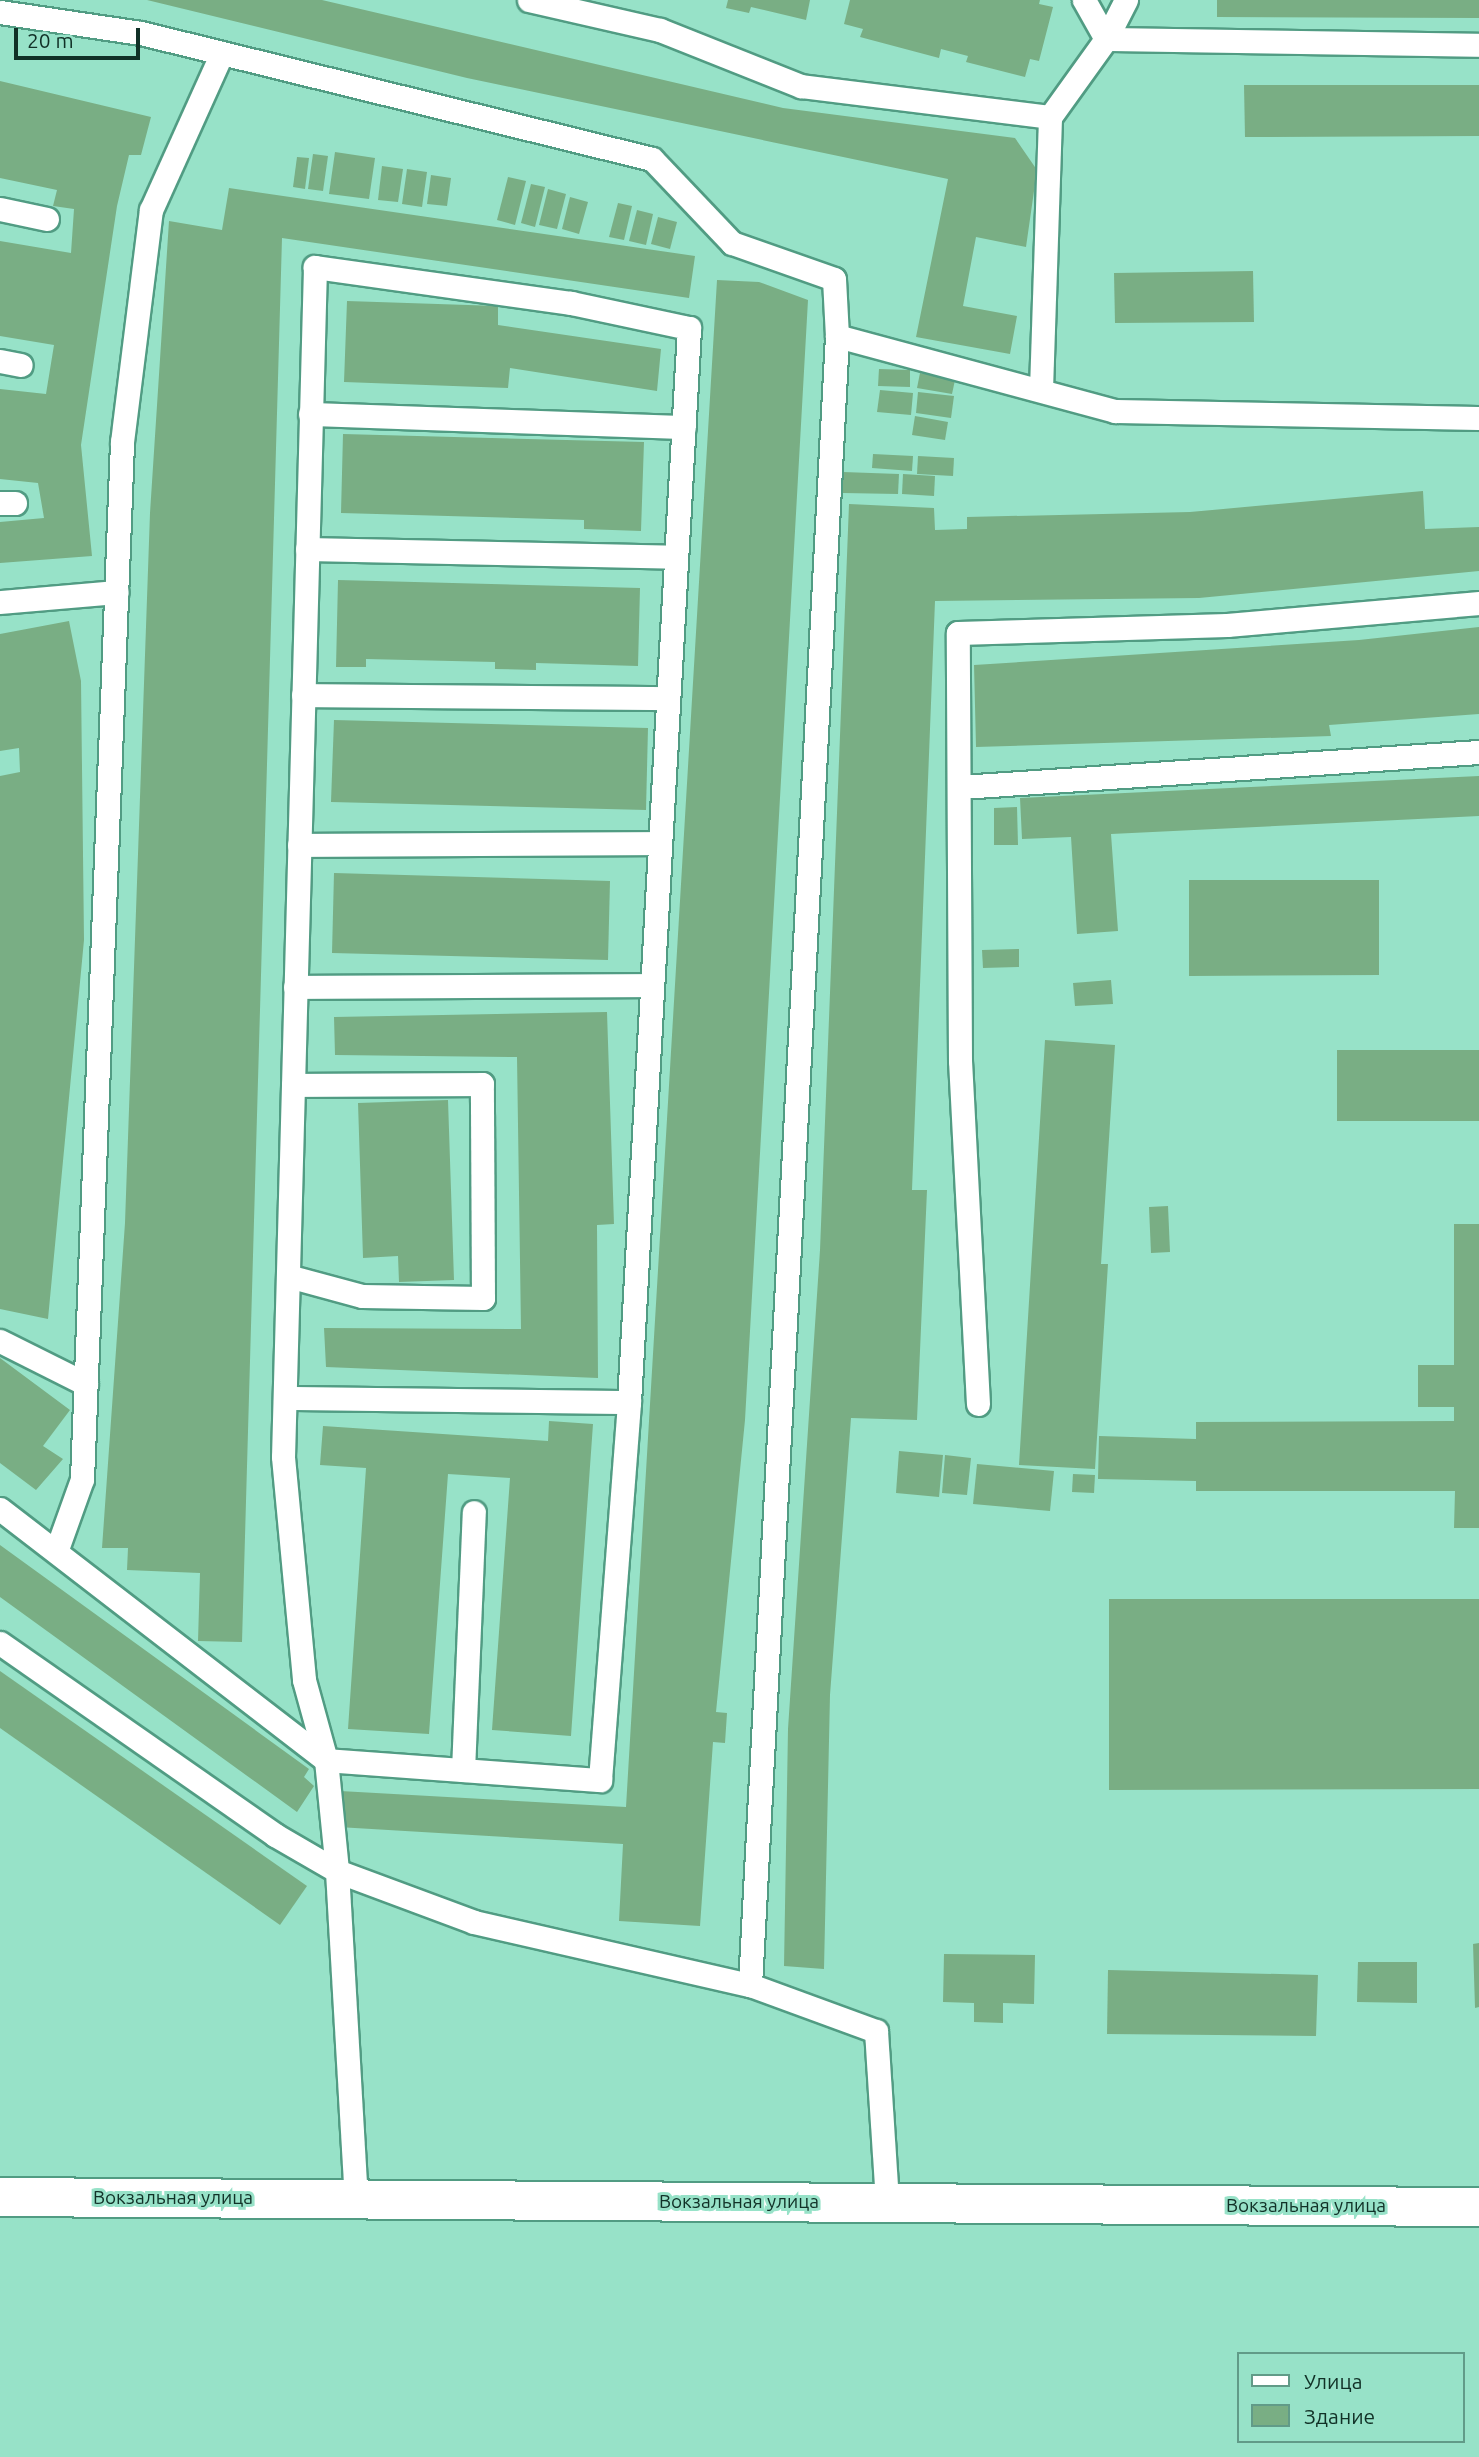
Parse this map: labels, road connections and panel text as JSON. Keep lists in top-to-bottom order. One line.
{"streets":{"main road":["Вокзальная улица"]},"legend":["Улица","Здание"],"scale_bar":"20 m"}
